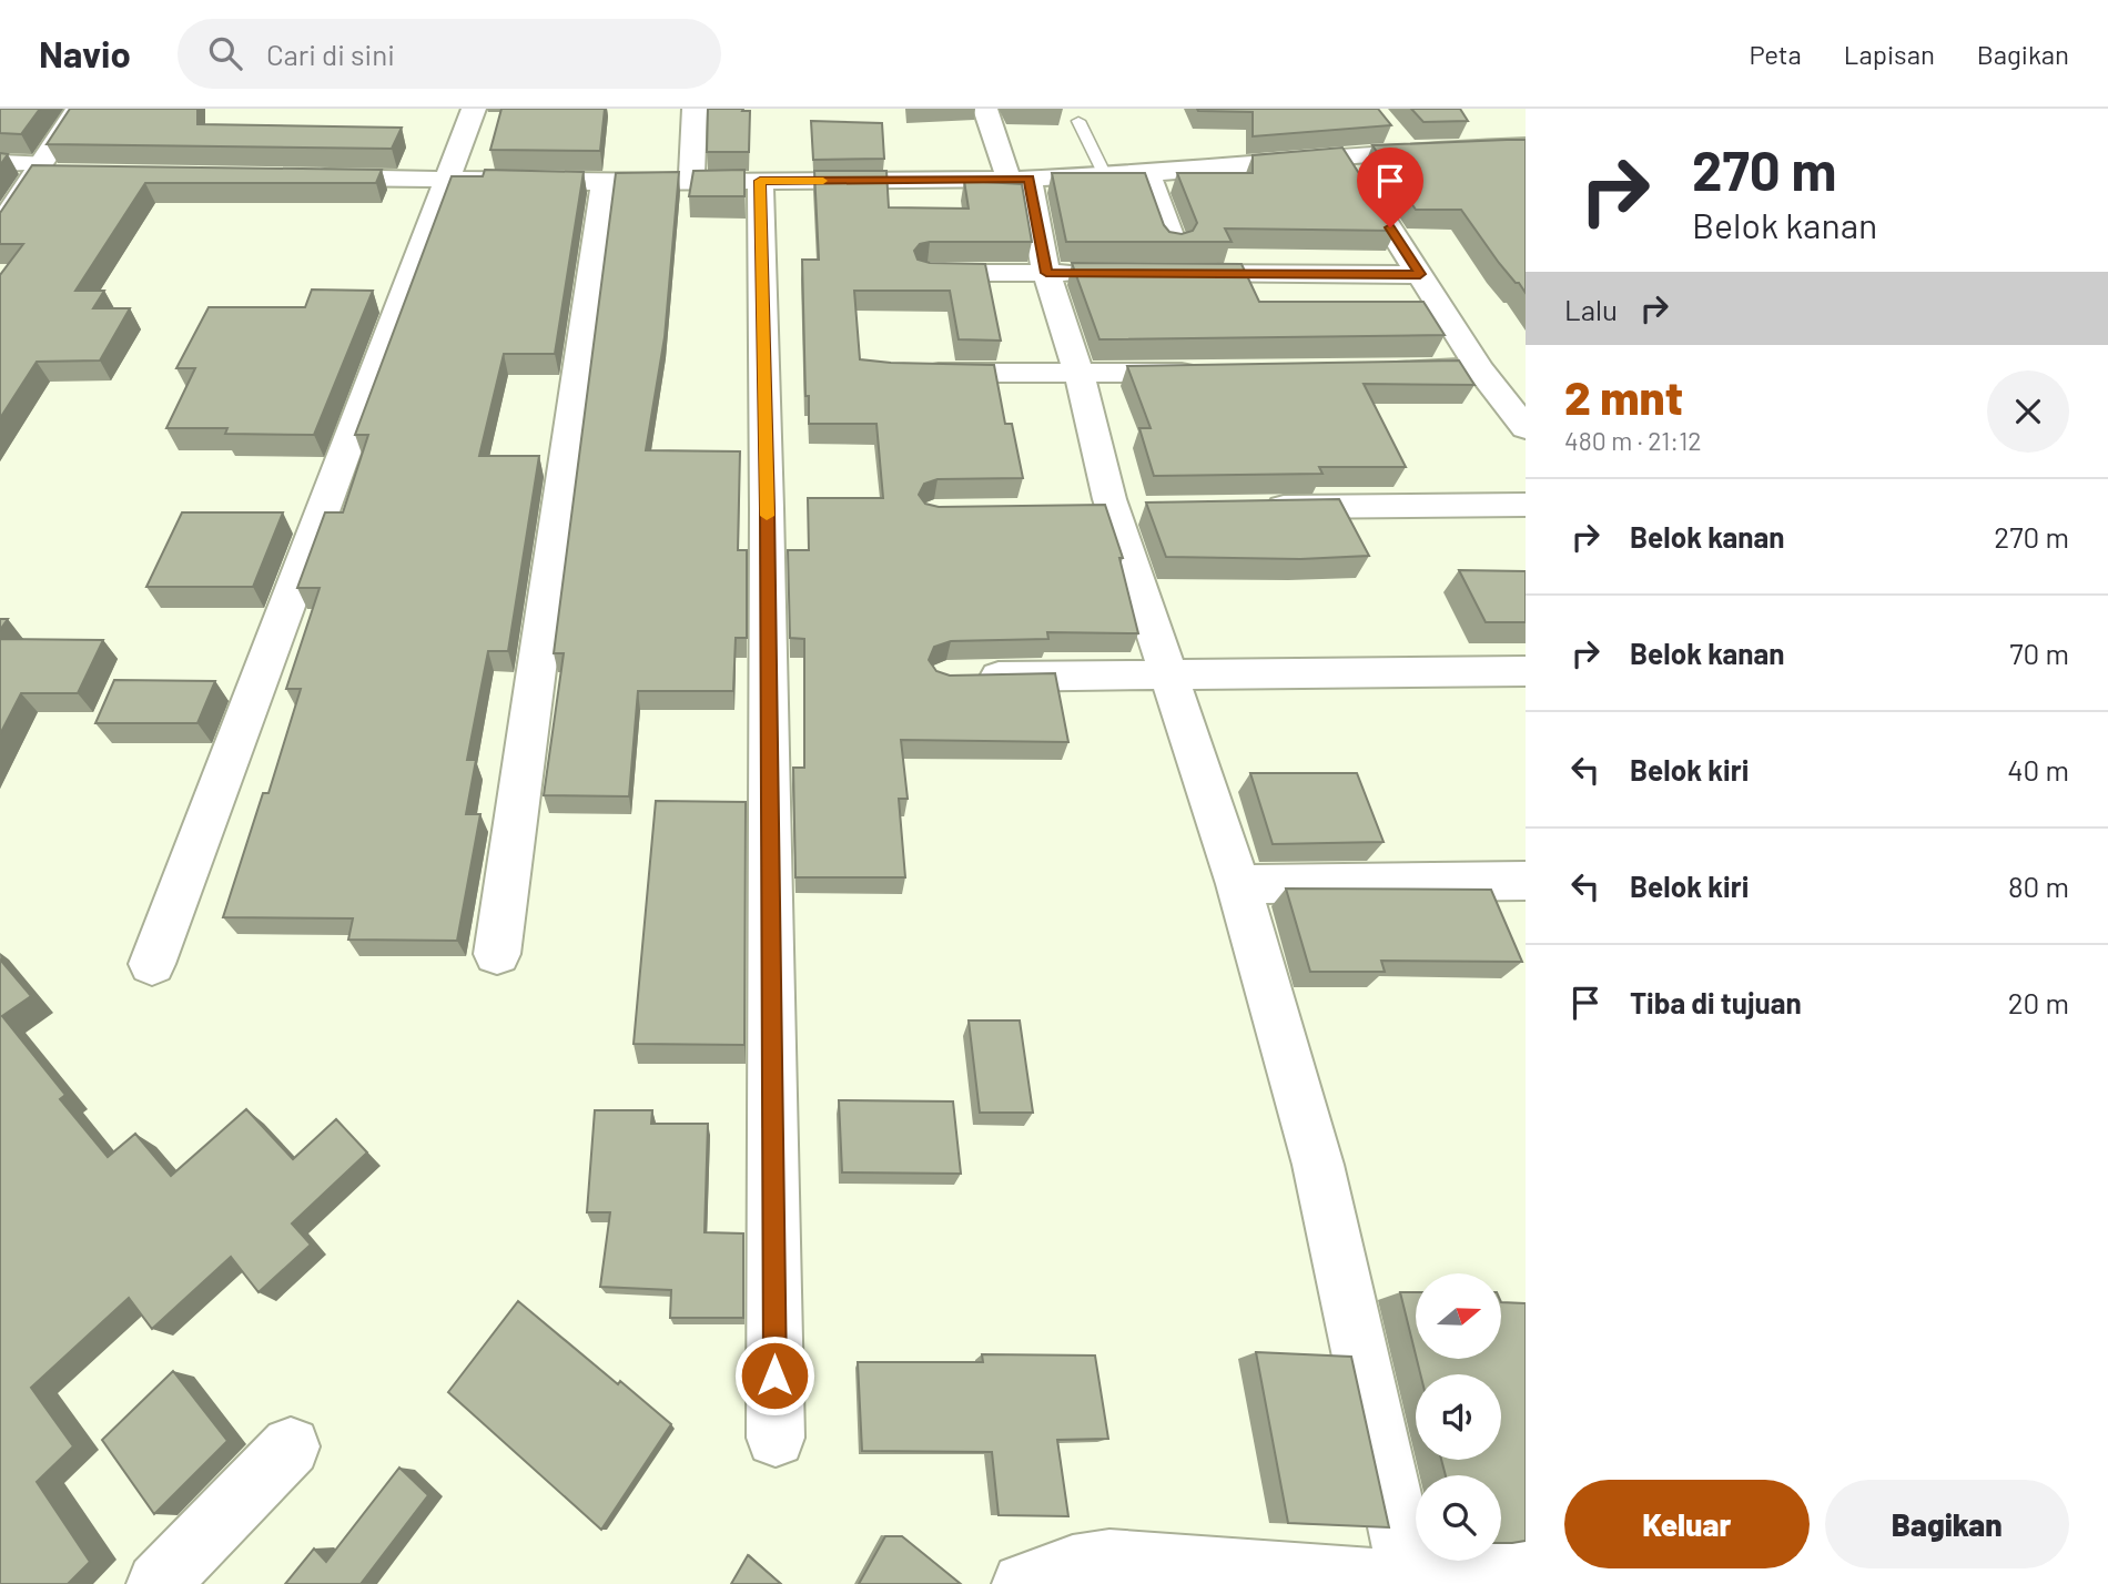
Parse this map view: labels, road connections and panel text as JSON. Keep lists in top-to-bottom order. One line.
{"north":"right","page":{"header":"Navio","search":"Cari di sini","nav":["Peta","Lapisan","Bagikan"],"turn":["270 m","Belok kanan"],"then":"Lalu","heading":["2 mnt","480 m · 21:12"],"list":[{"name":"Belok kanan","value":"270 m"},{"name":"Belok kanan","value":"70 m"},{"name":"Belok kiri","value":"40 m"},{"name":"Belok kiri","value":"80 m"},{"name":"Tiba di tujuan","value":"20 m"}],"buttons":["Keluar","Bagikan"]}}
